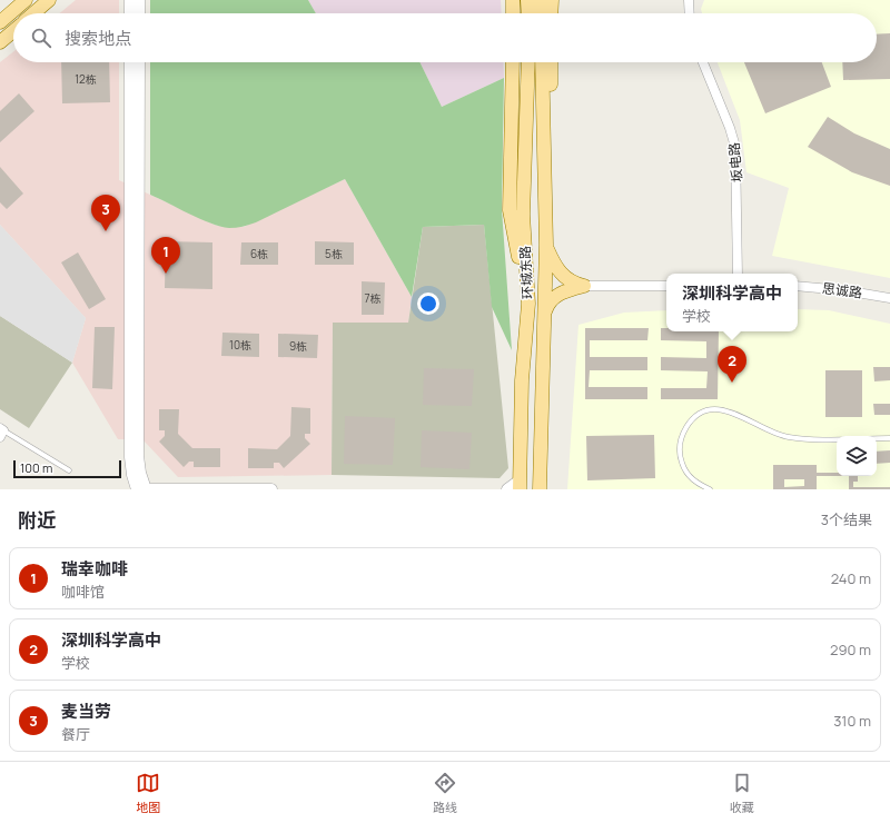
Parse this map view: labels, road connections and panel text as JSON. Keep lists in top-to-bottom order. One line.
{"streets":{"main road":["环城东路"],"street":["坂电路","思诚路"]},"house_numbers":["12栋","6栋","5栋","7栋","10栋","9栋"],"scale_bar":"100 m","page":{"search":"搜索地点","pins":["3","1","2"],"popup":["深圳科学高中","学校"],"scale":"100 m","heading":["附近","3个结果"],"list":[{"mark":"1","name":"瑞幸咖啡","note":"咖啡馆","value":"240 m"},{"mark":"2","name":"深圳科学高中","note":"学校","value":"290 m"},{"mark":"3","name":"麦当劳","note":"餐厅","value":"310 m"}],"nav":["地图","路线","收藏"]}}
